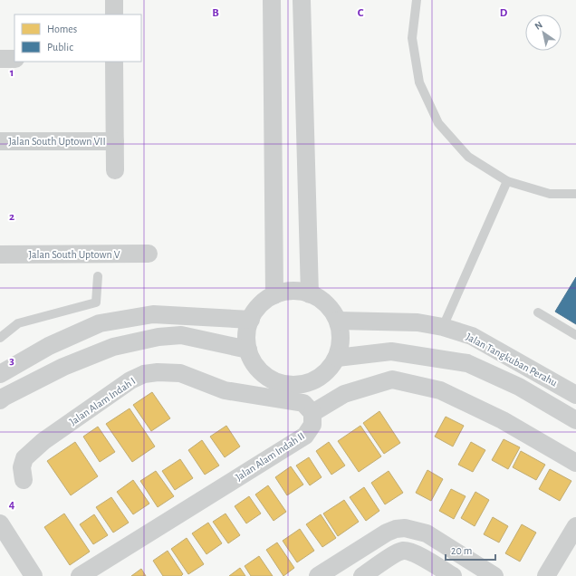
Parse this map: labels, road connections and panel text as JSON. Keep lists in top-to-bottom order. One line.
{"streets":{"street":["Jalan South Uptown VII","Jalan South Uptown V","Jalan Tangkuban Perahu","Jalan Alam Indah I","Jalan Alam Indah II"]},"crossings":[["Jalan Alam Indah I","Jalan Alam Indah II"]],"legend":["Homes","Public"],"scale_bar":"20 m","north":"top left","grid":{"columns":["B","C","D"],"rows":["1","2","3","4"]}}
